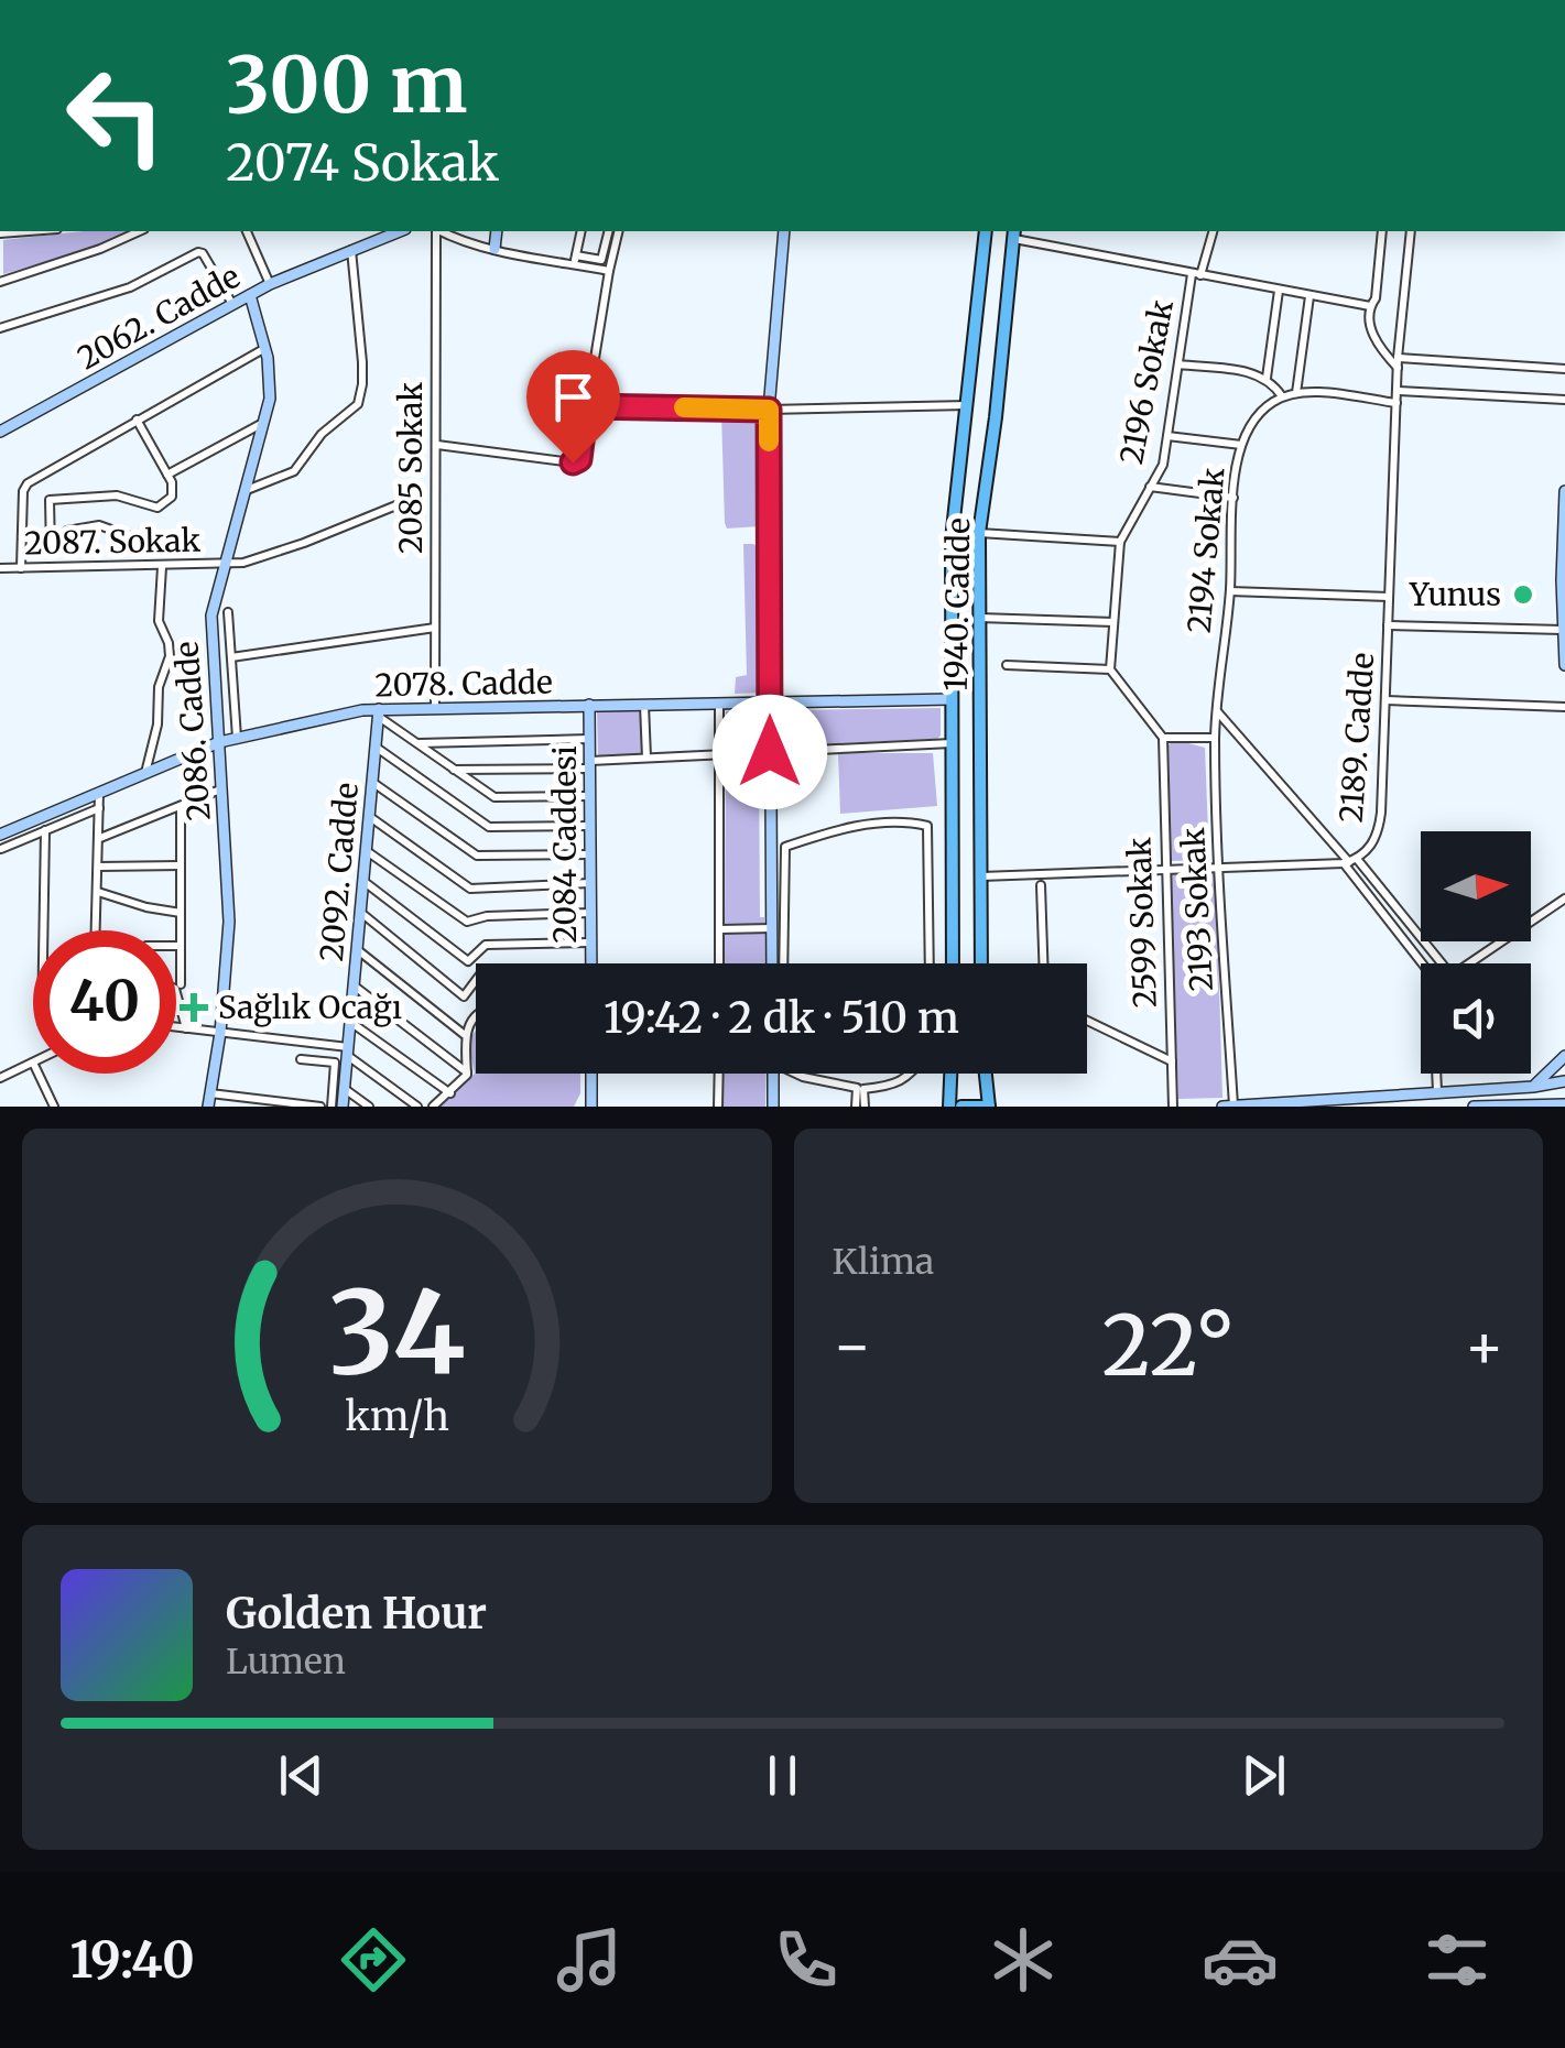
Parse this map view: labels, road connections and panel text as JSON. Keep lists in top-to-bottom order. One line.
{"streets":{"main road":["1940. Cadde"],"street":["2062. Cadde","2196 Sokak","2085 Sokak","2087. Sokak","2194 Sokak","2078. Cadde","2086. Cadde","2189. Cadde","2084 Caddesi","2092. Cadde","2193 Sokak","2599 Sokak"]},"crossings":[["2062. Cadde","2086. Cadde"],["2085 Sokak","2078. Cadde"],["2087. Sokak","2086. Cadde"],["2194 Sokak","2189. Cadde"],["2194 Sokak","2193 Sokak"],["1940. Cadde","2078. Cadde"],["1940. Cadde","2189. Cadde"],["2078. Cadde","2086. Cadde"],["2078. Cadde","2084 Caddesi"],["2078. Cadde","2092. Cadde"],["2189. Cadde","2193 Sokak"],["2189. Cadde","2599 Sokak"]],"places":{"other":["Yunus"],"health":["Sağlık Ocağı"]},"north":"right","page":{"turn":["300 m","2074 Sokak"],"limit":"40","trip":"19:42 · 2 dk · 510 m","tile":"Klima","heat":["−","22°","+"],"song":["Golden Hour","Lumen"],"tabs":"19:40","gauge":["34","km/h"]}}
